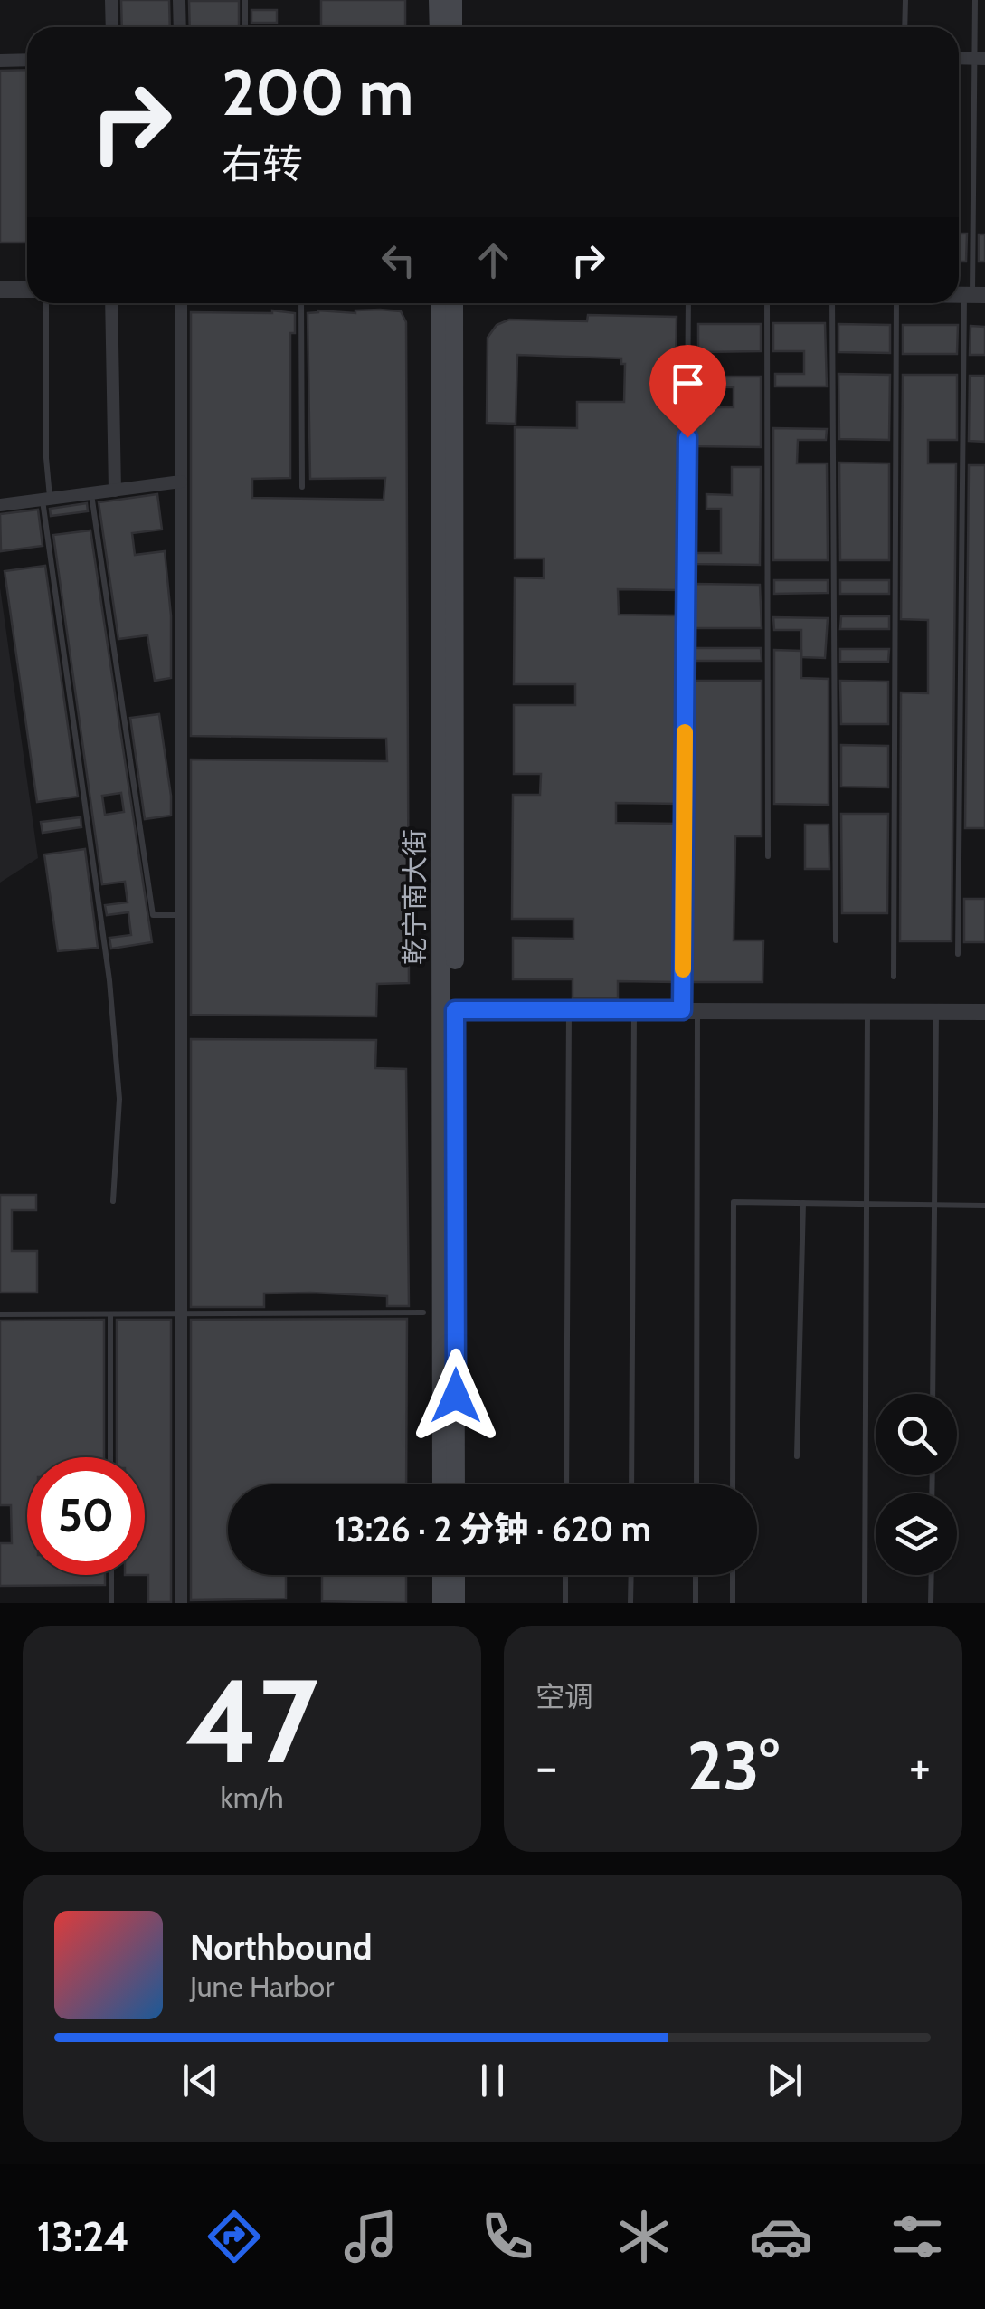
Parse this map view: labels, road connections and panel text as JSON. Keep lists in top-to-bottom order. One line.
{"streets":{"main road":["乾宁南大街"]},"page":{"turn":["200 m","右转"],"limit":"50","trip":"13:26 · 2 分钟 · 620 m","tile":[["47","km/h"],"空调"],"heat":["−","23°","+"],"song":["Northbound","June Harbor"],"tabs":"13:24"}}
